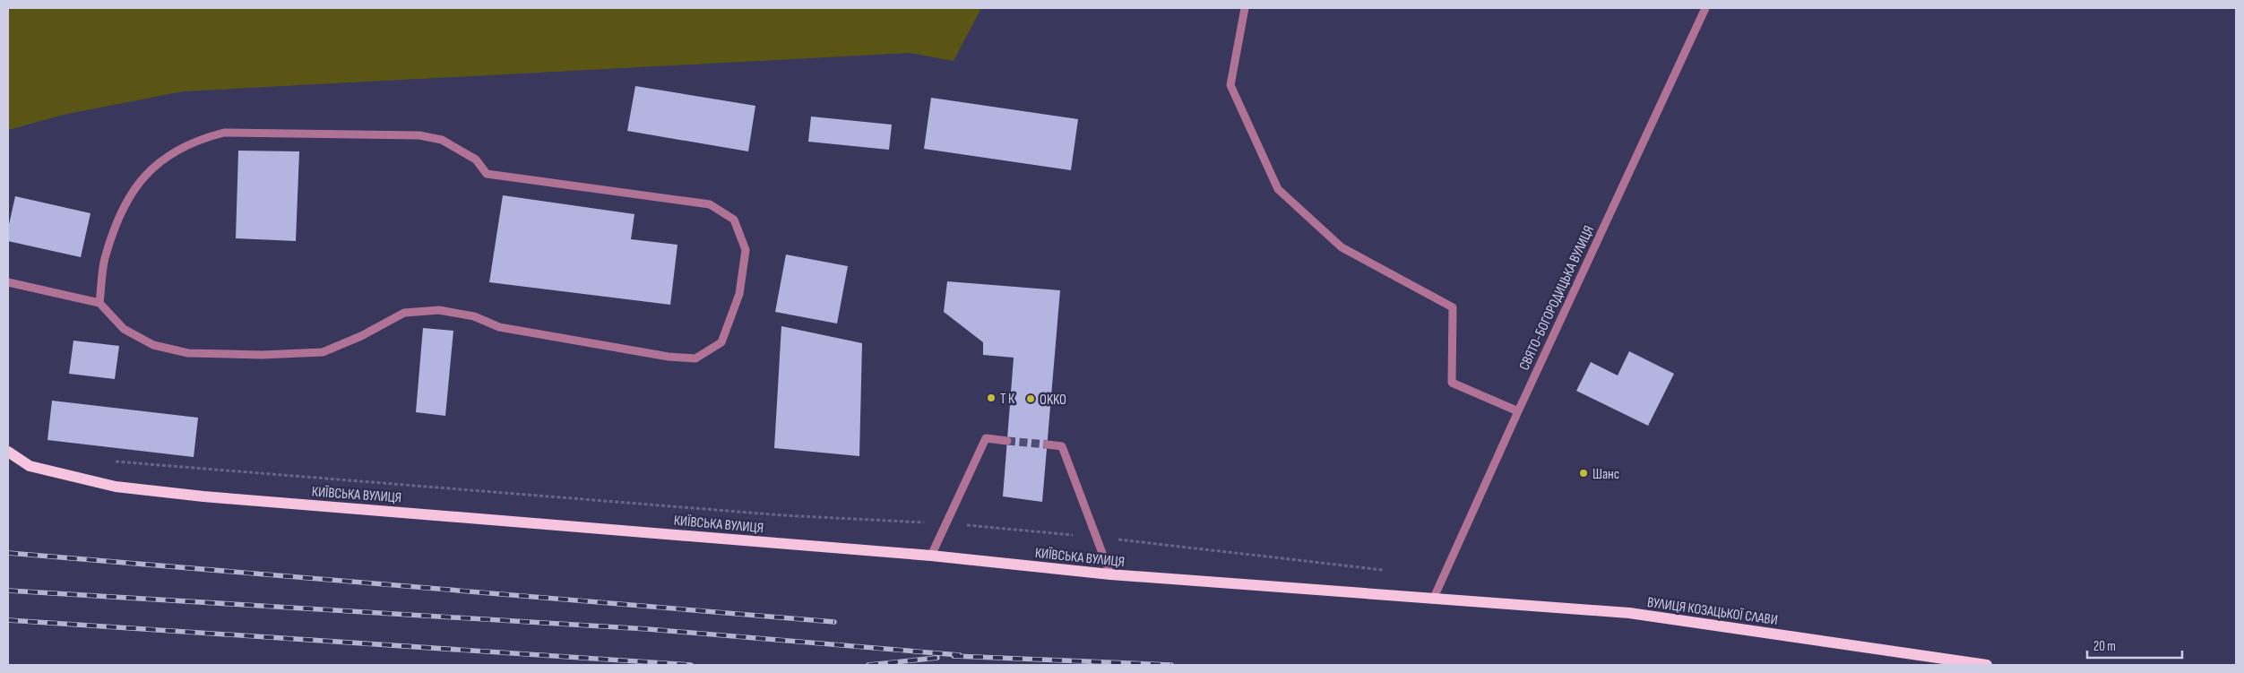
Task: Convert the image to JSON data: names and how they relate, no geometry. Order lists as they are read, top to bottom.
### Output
{
  "streets": {
    "main road": ["КИЇВСЬКА ВУЛИЦЯ", "ВУЛИЦЯ КОЗАЦЬКОЇ СЛАВИ"],
    "street": ["СВЯТО-БОГОРОДИЦЬКА ВУЛИЦЯ"]
  },
  "crossings": [
    ["СВЯТО-БОГОРОДИЦЬКА ВУЛИЦЯ", "КИЇВСЬКА ВУЛИЦЯ"],
    ["СВЯТО-БОГОРОДИЦЬКА ВУЛИЦЯ", "ВУЛИЦЯ КОЗАЦЬКОЇ СЛАВИ"],
    ["КИЇВСЬКА ВУЛИЦЯ", "ВУЛИЦЯ КОЗАЦЬКОЇ СЛАВИ"]
  ],
  "places": ["Т К", "OKKO", "Шанс"],
  "scale_bar": "20 m"
}
